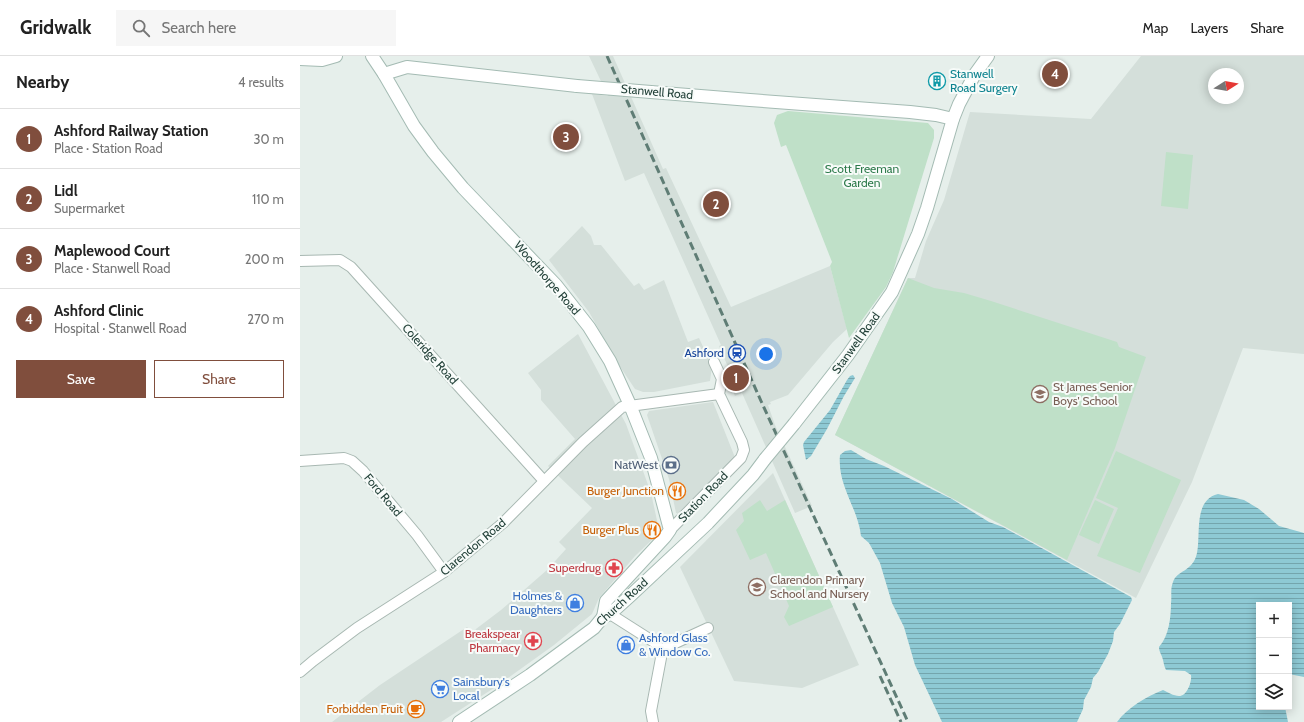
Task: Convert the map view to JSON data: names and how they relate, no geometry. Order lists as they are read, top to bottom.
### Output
{
  "streets": {
    "street": [
      "Stanwell Road",
      "Woodthorpe Road",
      "Coleridge Road",
      "Ford Road",
      "Station Road",
      "Clarendon Road",
      "Church Road"
    ]
  },
  "crossings": [
    ["Stanwell Road", "Woodthorpe Road"],
    ["Stanwell Road", "Church Road"],
    ["Woodthorpe Road", "Station Road"],
    ["Woodthorpe Road", "Clarendon Road"],
    ["Coleridge Road", "Clarendon Road"],
    ["Ford Road", "Clarendon Road"],
    ["Station Road", "Church Road"]
  ],
  "parks": ["Scott Freeman Garden"],
  "places": {
    "building": ["Stanwell Road Surgery"],
    "station": ["Ashford"],
    "school or university": ["St James Senior Boys' School", "Clarendon Primary School and Nursery"],
    "bank": ["NatWest"],
    "restaurant": ["Burger Junction", "Burger Plus"],
    "pharmacy": ["Superdrug", "Breakspear Pharmacy"],
    "shop": ["Holmes & Daughters", "Ashford Glass & Window Co."],
    "supermarket": ["Sainsbury's Local"],
    "cafe": ["Forbidden Fruit"]
  },
  "north": "right",
  "page": {
    "header": "Gridwalk",
    "search": "Search here",
    "nav": ["Map", "Layers", "Share"],
    "heading": ["Nearby", "4 results"],
    "pins": [
      "4",
      "3",
      "2",
      "1"
    ],
    "list": [
      {
        "mark": "1",
        "name": "Ashford Railway Station",
        "note": "Place · Station Road",
        "value": "30 m"
      },
      {
        "mark": "2",
        "name": "Lidl",
        "note": "Supermarket",
        "value": "110 m"
      },
      {
        "mark": "3",
        "name": "Maplewood Court",
        "note": "Place · Stanwell Road",
        "value": "200 m"
      },
      {
        "mark": "4",
        "name": "Ashford Clinic",
        "note": "Hospital · Stanwell Road",
        "value": "270 m"
      }
    ],
    "buttons": ["Save", "Share"],
    "map_buttons": ["+", "−"]
  }
}
